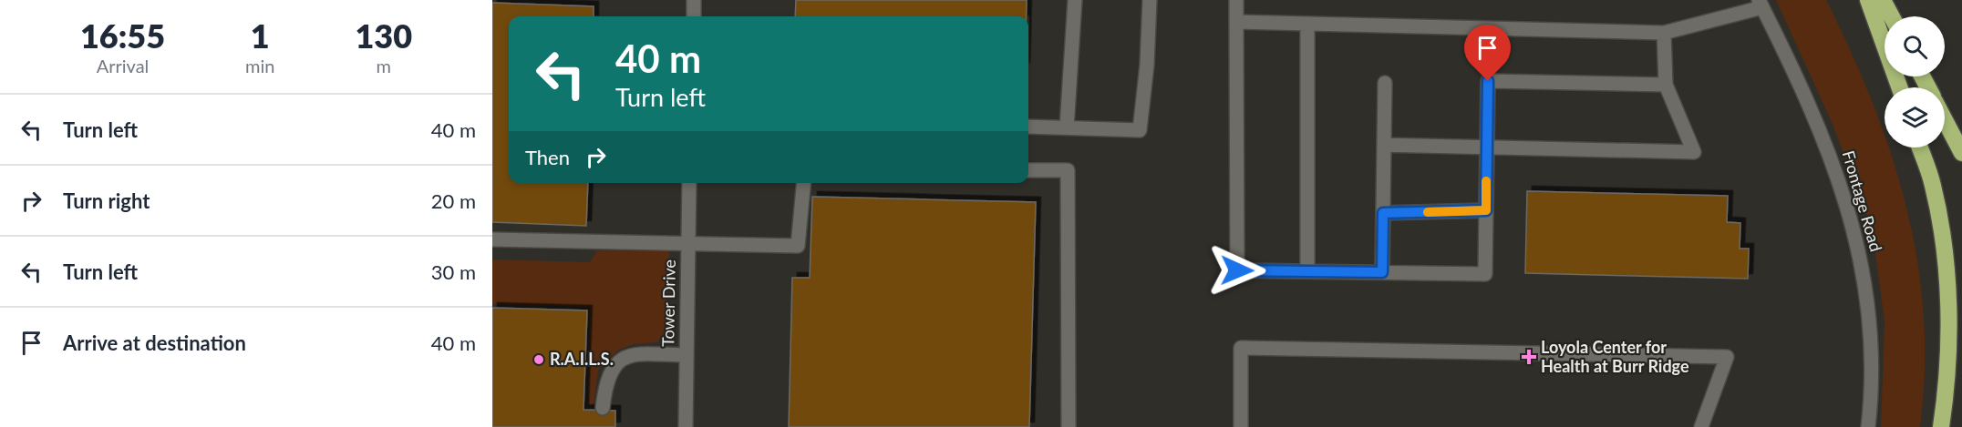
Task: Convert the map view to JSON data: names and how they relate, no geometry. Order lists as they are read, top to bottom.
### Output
{
  "streets": {
    "street": ["Frontage Road", "Tower Drive"]
  },
  "places": {
    "health": ["Loyola Center for Health at Burr Ridge"],
    "other": ["R.A.I.L.S."]
  },
  "page": {
    "eta": [
      "16:55",
      "Arrival",
      "1",
      "min",
      "130",
      "m"
    ],
    "turn": ["40 m", "Turn left"],
    "list": [
      {
        "name": "Turn left",
        "value": "40 m"
      },
      {
        "name": "Turn right",
        "value": "20 m"
      },
      {
        "name": "Turn left",
        "value": "30 m"
      },
      {
        "name": "Arrive at destination",
        "value": "40 m"
      }
    ],
    "then": "Then"
  }
}
